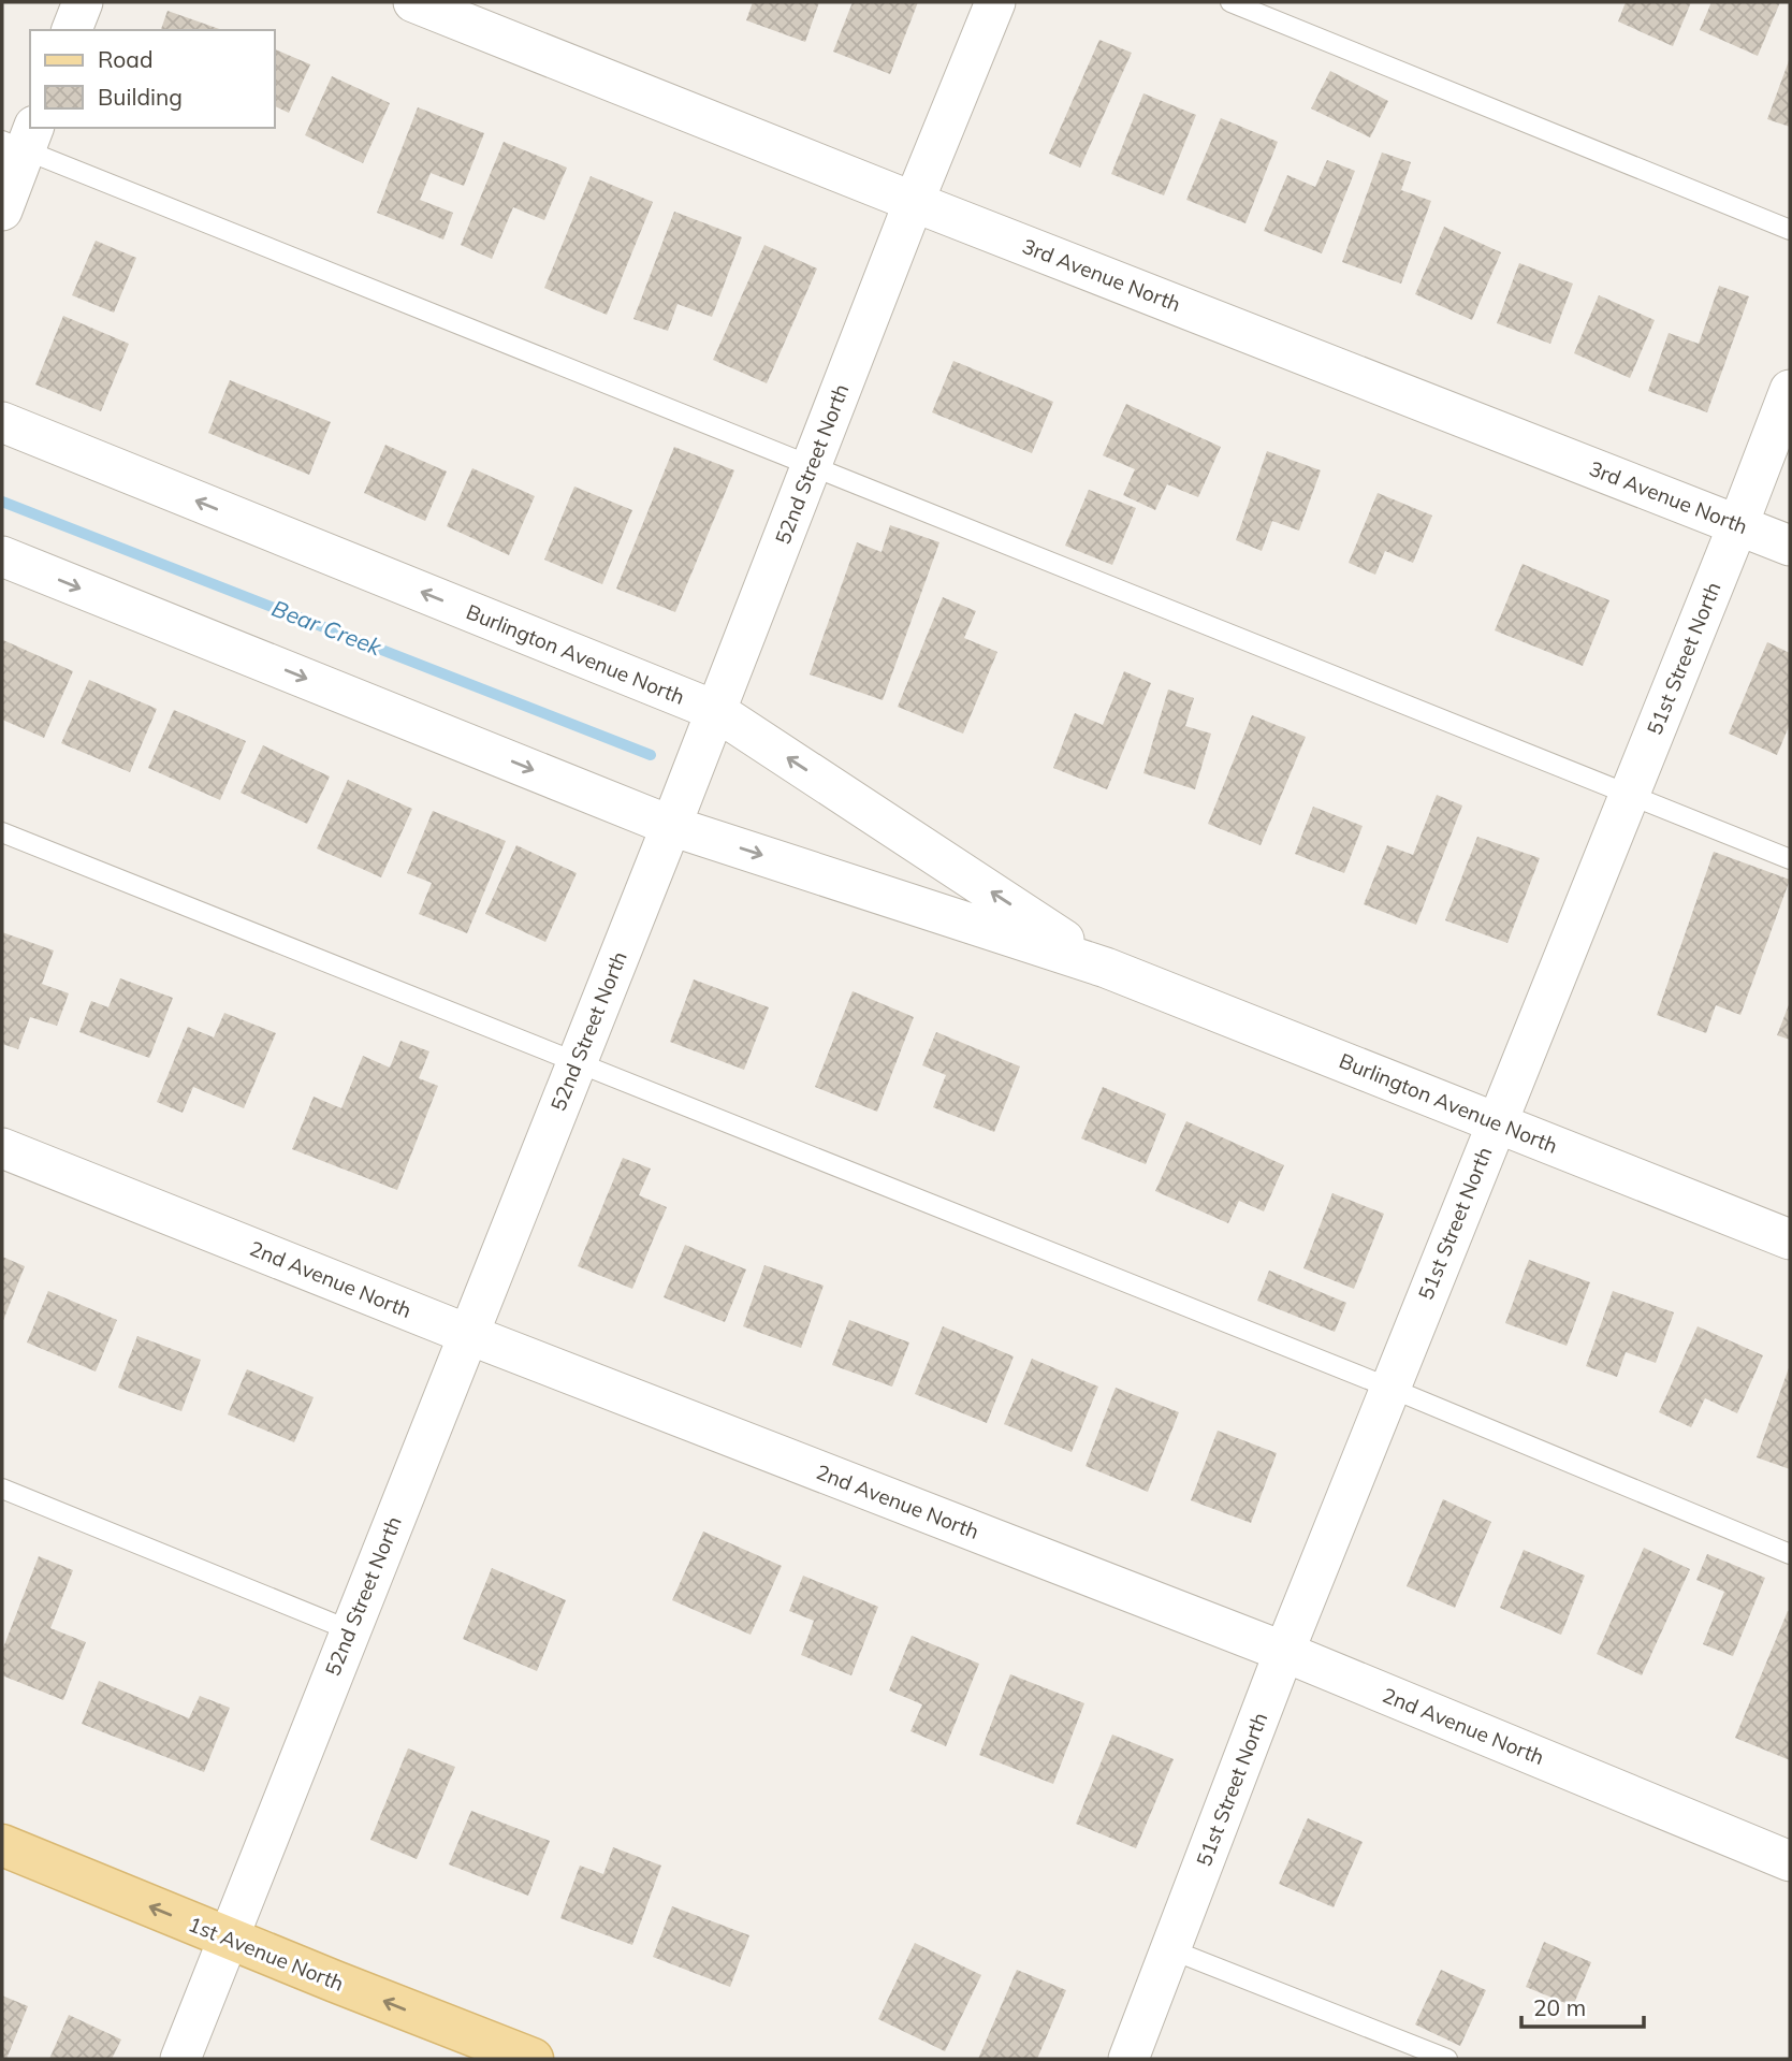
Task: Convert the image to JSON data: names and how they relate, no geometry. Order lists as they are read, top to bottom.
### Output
{
  "streets": {
    "main road": ["1st Avenue North"],
    "street": [
      "3rd Avenue North",
      "52nd Street North",
      "Burlington Avenue North",
      "51st Street North",
      "2nd Avenue North"
    ]
  },
  "crossings": [
    ["3rd Avenue North", "52nd Street North"],
    ["3rd Avenue North", "51st Street North"],
    ["52nd Street North", "Burlington Avenue North"],
    ["52nd Street North", "2nd Avenue North"],
    ["52nd Street North", "1st Avenue North"],
    ["Burlington Avenue North", "51st Street North"],
    ["51st Street North", "2nd Avenue North"]
  ],
  "one_way": ["1st Avenue North"],
  "water": ["Bear Creek"],
  "legend": ["Road", "Building"],
  "scale_bar": "20 m"
}
